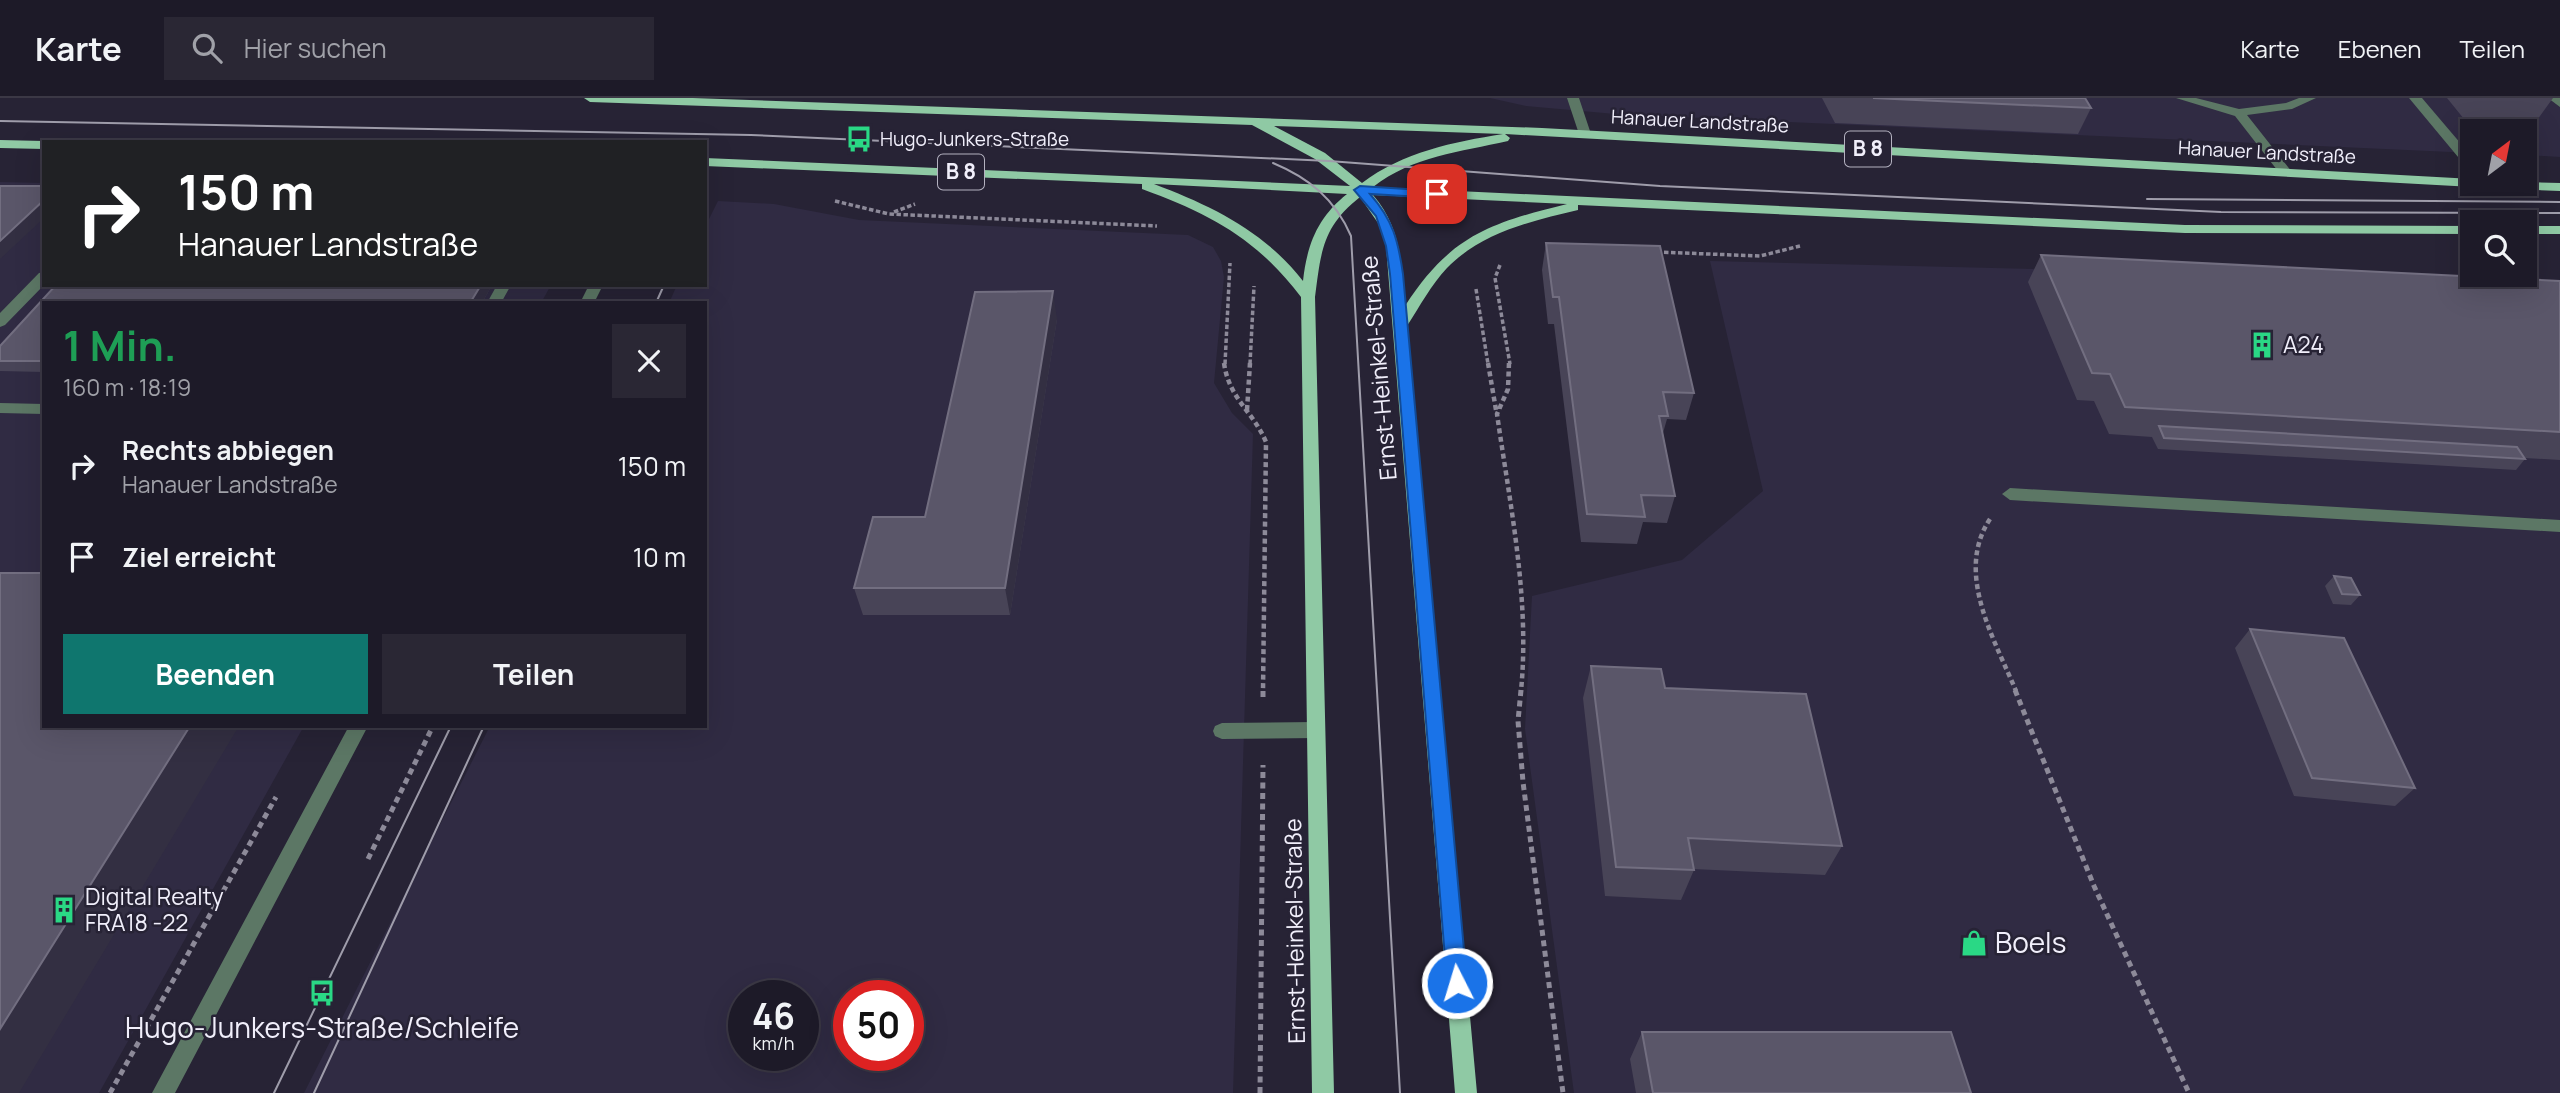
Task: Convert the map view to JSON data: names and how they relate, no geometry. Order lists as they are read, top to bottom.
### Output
{
  "streets": {
    "main road": ["Hanauer Landstraße", "B 8", "Ernst-Heinkel-Straße"]
  },
  "crossings": [
    ["B 8", "Ernst-Heinkel-Straße"]
  ],
  "places": {
    "bus stop": ["Hugo-Junkers-Straße", "Hugo-Junkers-Straße/Schleife"],
    "building": ["A24", "Digital Realty FRA18 -22"],
    "shop": ["Boels"]
  },
  "north": "top right",
  "page": {
    "header": "Karte",
    "search": "Hier suchen",
    "nav": ["Karte", "Ebenen", "Teilen"],
    "turn": ["150 m", "Hanauer Landstraße"],
    "heading": ["1 Min.", "160 m · 18:19"],
    "list": [
      {
        "name": "Rechts abbiegen",
        "note": "Hanauer Landstraße",
        "value": "150 m"
      },
      {
        "name": "Ziel erreicht",
        "value": "10 m"
      }
    ],
    "buttons": ["Beenden", "Teilen"],
    "speed": "46 km/h",
    "limit": "50"
  }
}
